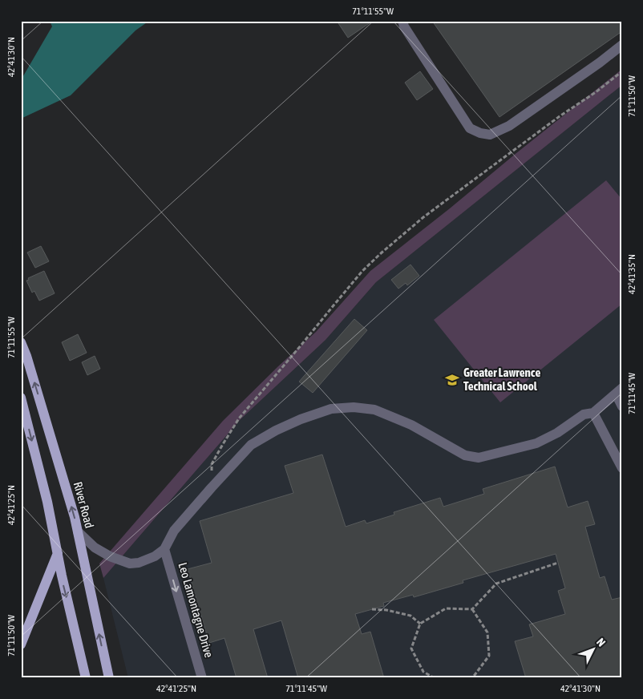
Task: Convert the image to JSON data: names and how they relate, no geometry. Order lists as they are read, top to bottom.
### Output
{
  "streets": {
    "main road": ["River Road"],
    "lane": ["Leo Lamontagne Drive"]
  },
  "one_way": ["Leo Lamontagne Drive"],
  "places": {
    "school or university": ["Greater Lawrence Technical School"]
  },
  "north": "top right",
  "coordinates": [
    "71°11'55\"W",
    "42°41'30\"N",
    "71°11'50\"W",
    "42°41'35\"N",
    "71°11'45\"W",
    "42°41'25\"N"
  ]
}
